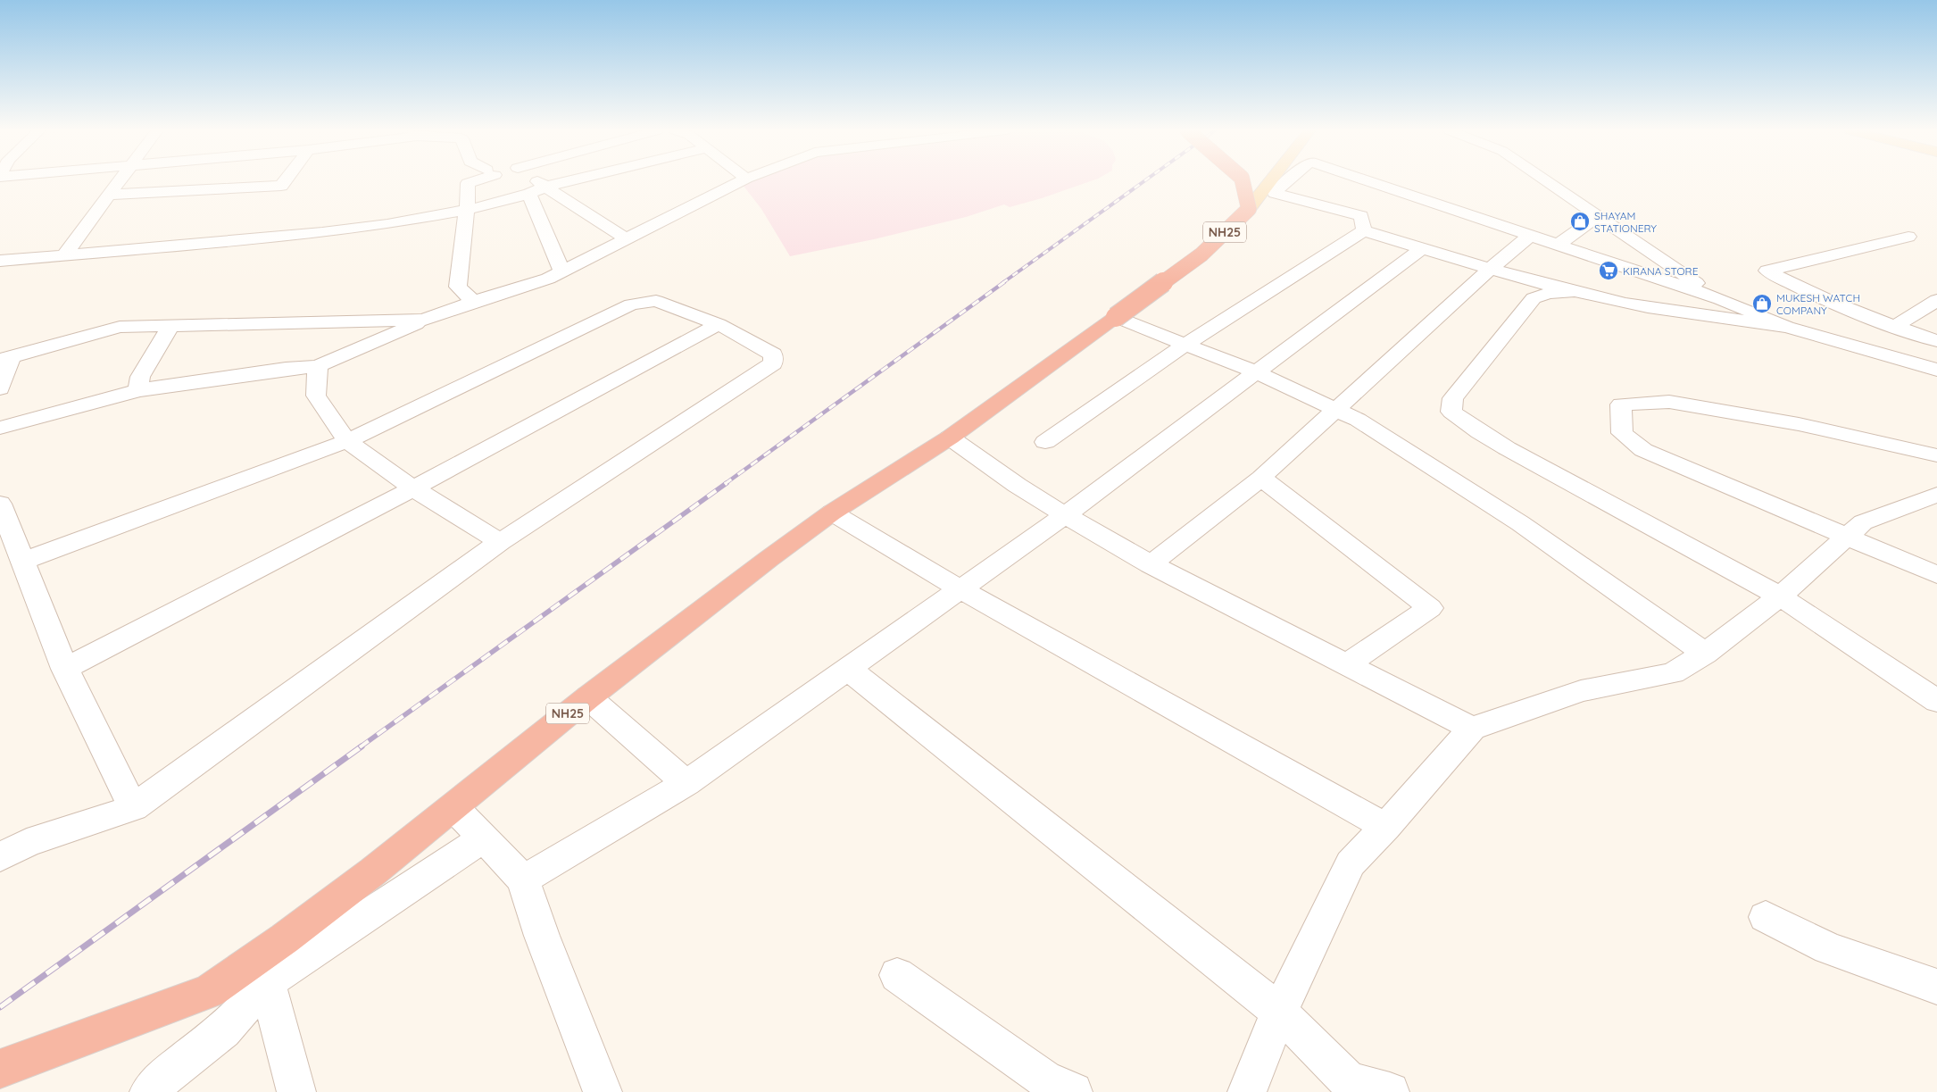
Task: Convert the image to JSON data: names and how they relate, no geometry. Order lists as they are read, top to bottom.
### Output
{
  "streets": {
    "highway": ["NH25"]
  },
  "places": {
    "shop": ["SHAYAM STATIONERY", "MUKESH WATCH COMPANY"],
    "supermarket": ["KIRANA STORE"]
  }
}
